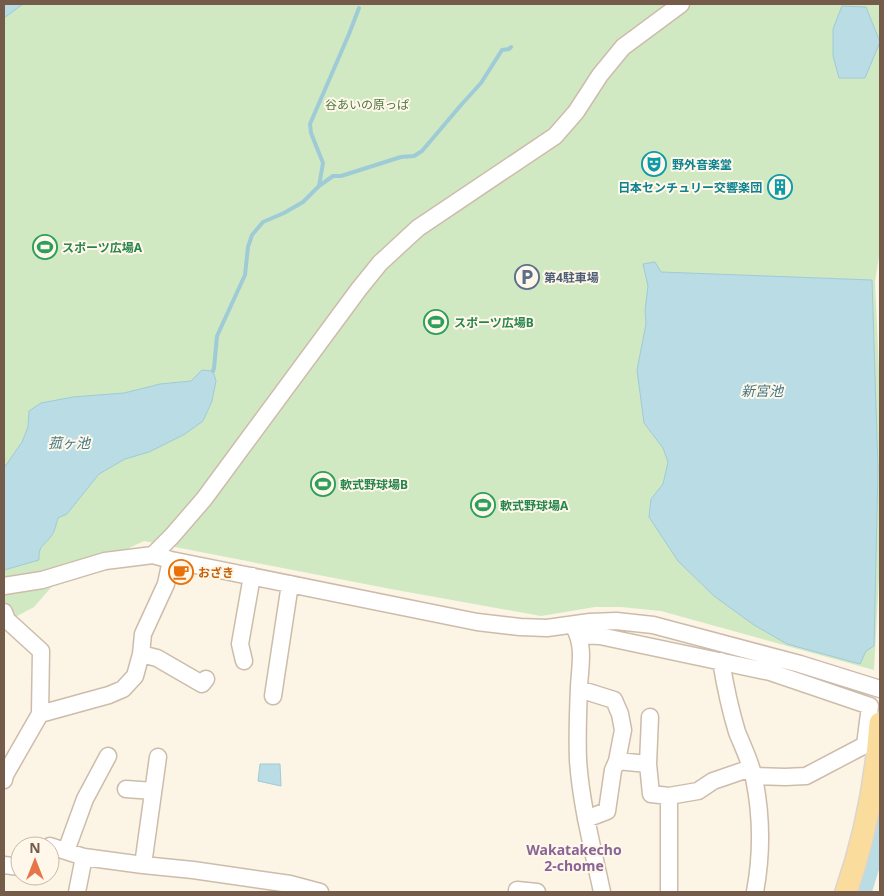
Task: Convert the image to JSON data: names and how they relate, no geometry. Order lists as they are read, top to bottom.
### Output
{
  "districts": ["Wakatakecho 2-chome"],
  "water": ["新宮池", "菰ヶ池"],
  "parks": ["谷あいの原っぱ"],
  "places": {
    "theatre": ["野外音楽堂"],
    "building": ["日本センチュリー交響楽団"],
    "sports": [
      "スポーツ広場A",
      "スポーツ広場B",
      "軟式野球場B",
      "軟式野球場A"
    ],
    "parking": ["第4駐車場"],
    "cafe": ["おざき"]
  },
  "north": "top"
}
